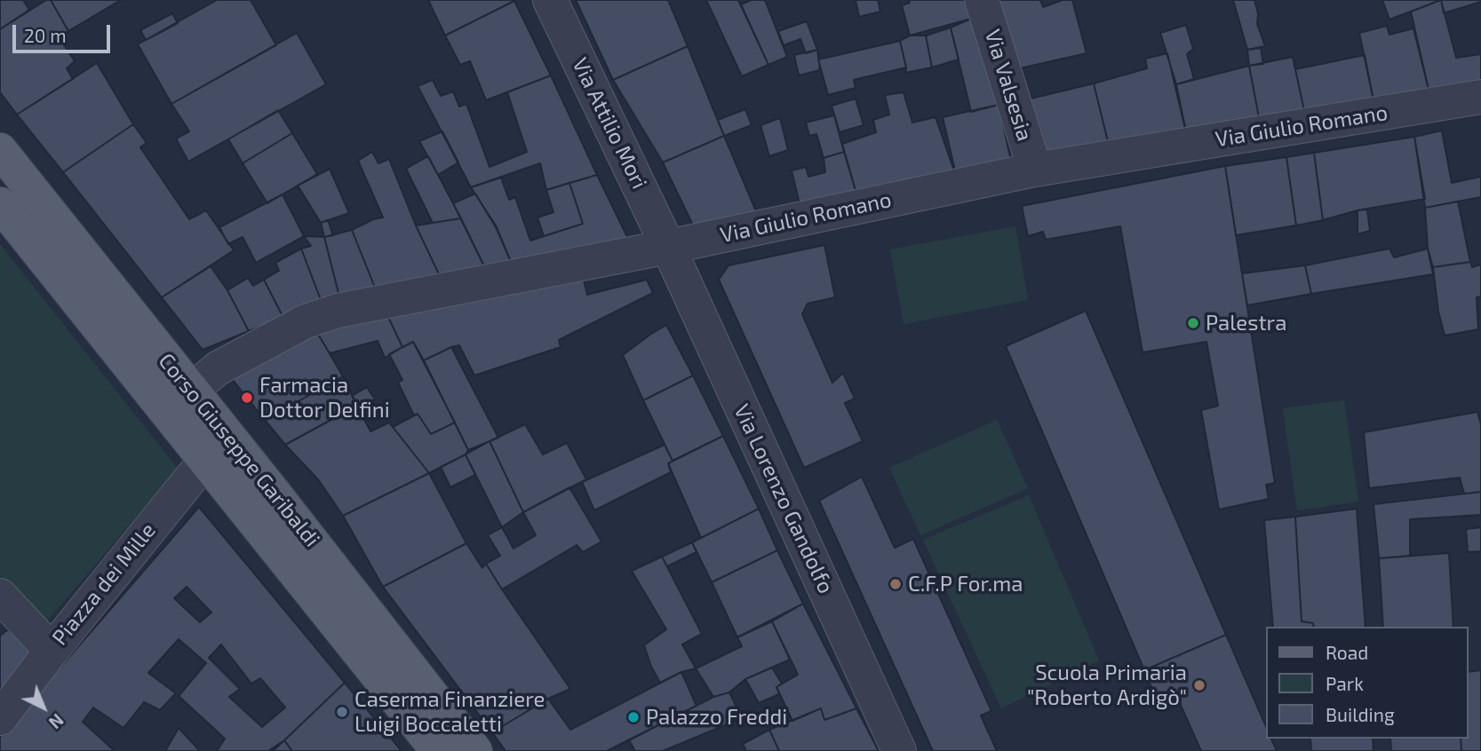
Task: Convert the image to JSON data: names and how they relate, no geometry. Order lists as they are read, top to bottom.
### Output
{
  "streets": {
    "main road": ["Corso Giuseppe Garibaldi"],
    "street": [
      "Via Valsesia",
      "Via Attilio Mori",
      "Via Giulio Romano",
      "Via Lorenzo Gandolfo",
      "Piazza dei Mille"
    ]
  },
  "crossings": [
    ["Via Valsesia", "Via Giulio Romano"],
    ["Via Attilio Mori", "Via Giulio Romano"],
    ["Via Attilio Mori", "Via Lorenzo Gandolfo"],
    ["Via Giulio Romano", "Corso Giuseppe Garibaldi"],
    ["Via Giulio Romano", "Via Lorenzo Gandolfo"],
    ["Corso Giuseppe Garibaldi", "Piazza dei Mille"]
  ],
  "places": [
    "Palestra",
    "Farmacia Dottor Delfini",
    "C.F.P For.ma",
    "Scuola Primaria \"Roberto Ardigò\"",
    "Caserma Finanziere Luigi Boccaletti",
    "Palazzo Freddi"
  ],
  "legend": ["Road", "Park", "Building"],
  "scale_bar": "20 m",
  "north": "bottom right"
}
